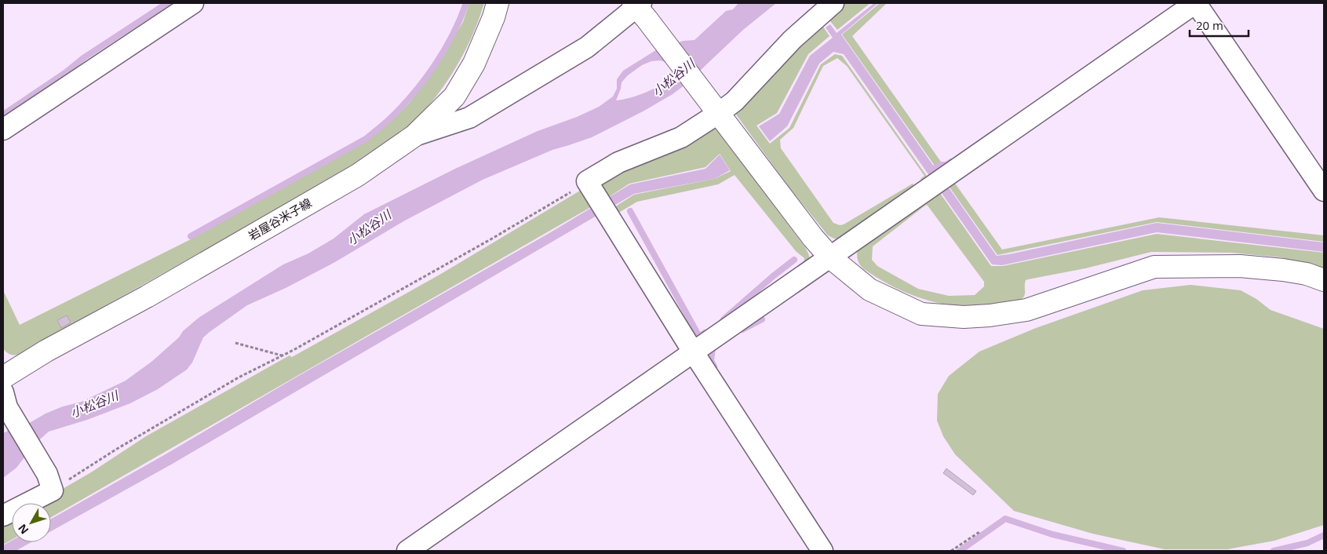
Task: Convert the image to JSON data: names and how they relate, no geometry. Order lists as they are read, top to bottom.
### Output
{
  "streets": {
    "street": ["岩屋谷米子線"]
  },
  "water": ["小松谷川"],
  "scale_bar": "20 m",
  "north": "bottom left"
}
